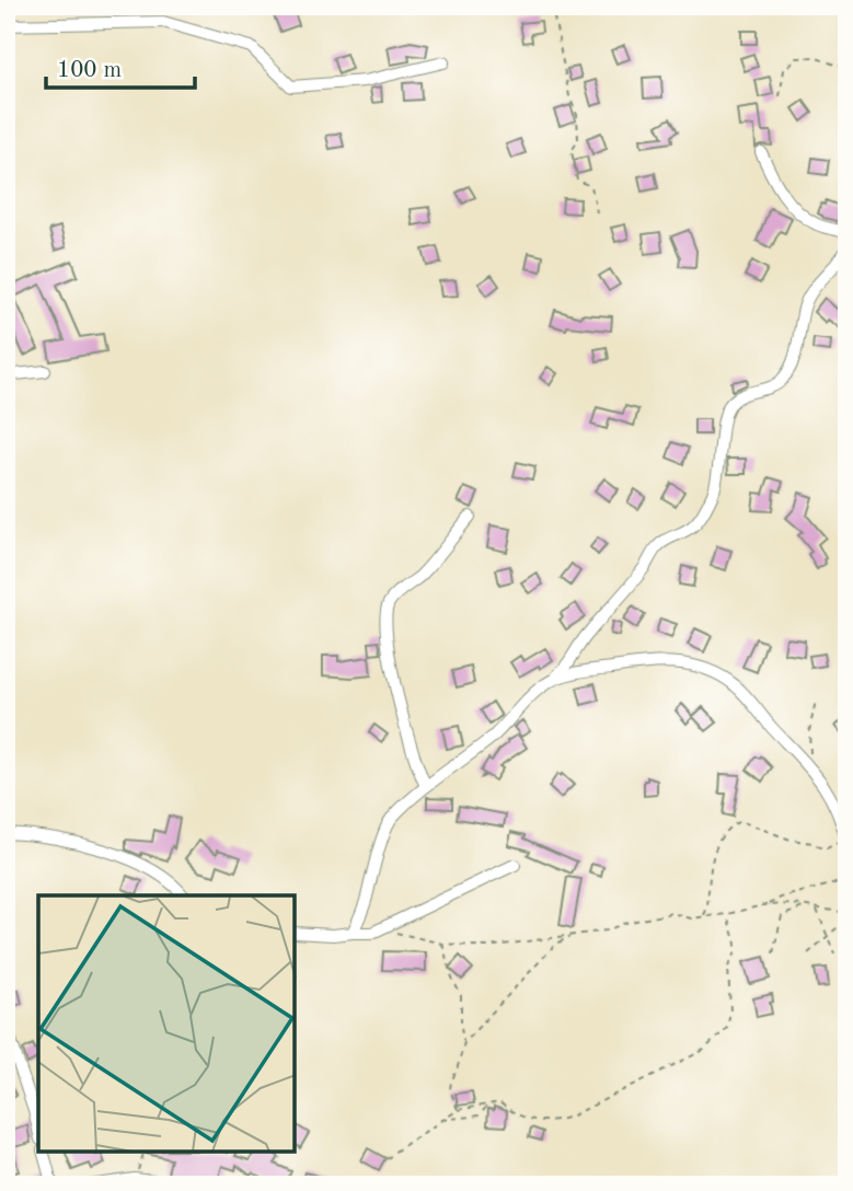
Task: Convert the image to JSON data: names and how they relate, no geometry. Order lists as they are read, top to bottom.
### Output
{
  "scale_bar": "100 m"
}
